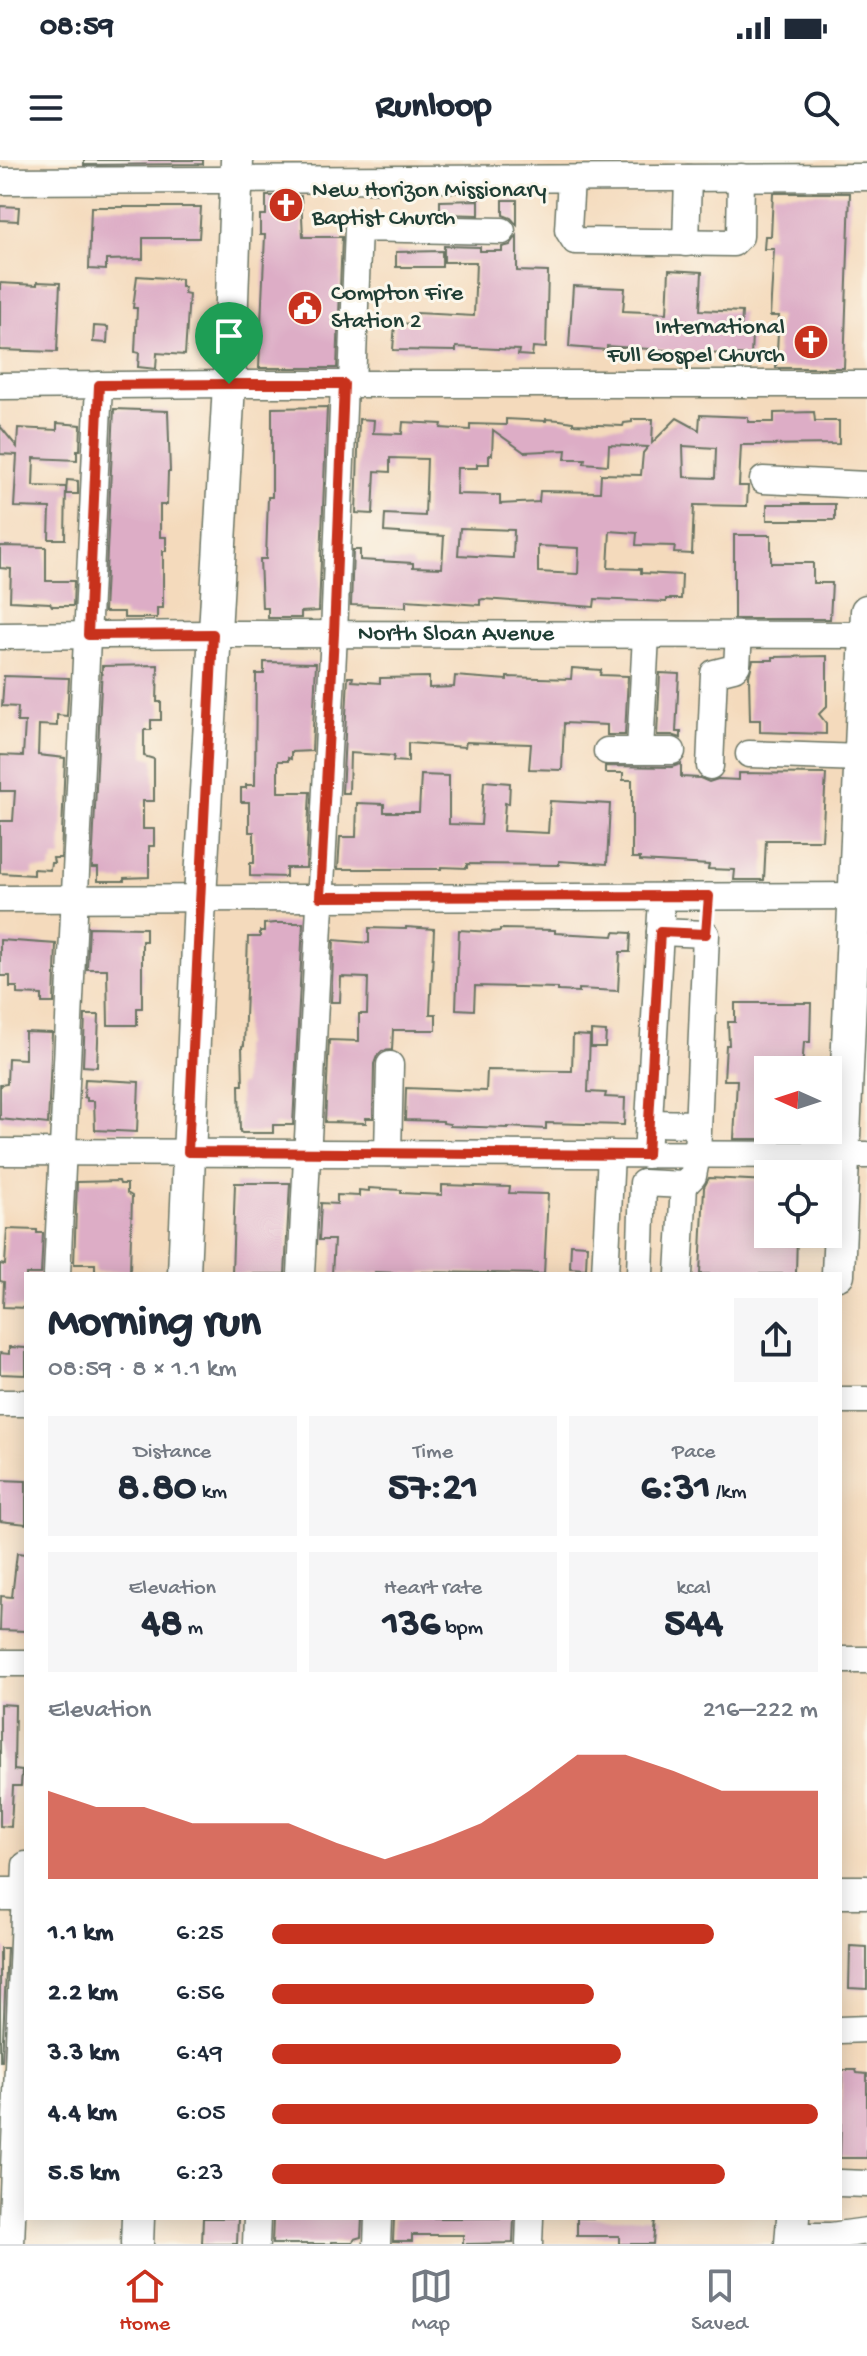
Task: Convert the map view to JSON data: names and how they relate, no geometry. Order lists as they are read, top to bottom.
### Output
{
  "streets": {
    "street": ["North Sloan Avenue"]
  },
  "places": {
    "church": ["New Horizon Missionary Baptist Church", "International Full Gospel Church"],
    "public building": ["Compton Fire Station 2"]
  },
  "north": "left",
  "page": {
    "status": "08:59",
    "header": "Runloop",
    "heading": ["Morning run", "08:59 · 8 × 1.1 km"],
    "stats": [
      ["Distance", "8.80 km"],
      ["Time", "57:21"],
      ["Pace", "6:31 /km"],
      ["Elevation", "48 m"],
      ["Heart rate", "136 bpm"],
      ["kcal", "544"]
    ],
    "chart": ["Elevation", "216–222 m"],
    "list": [
      {
        "name": "1.1 km",
        "note": "6:25"
      },
      {
        "name": "2.2 km",
        "note": "6:56"
      },
      {
        "name": "3.3 km",
        "note": "6:49"
      },
      {
        "name": "4.4 km",
        "note": "6:05"
      },
      {
        "name": "5.5 km",
        "note": "6:23"
      }
    ],
    "tabs": ["Home", "Map", "Saved"]
  }
}
